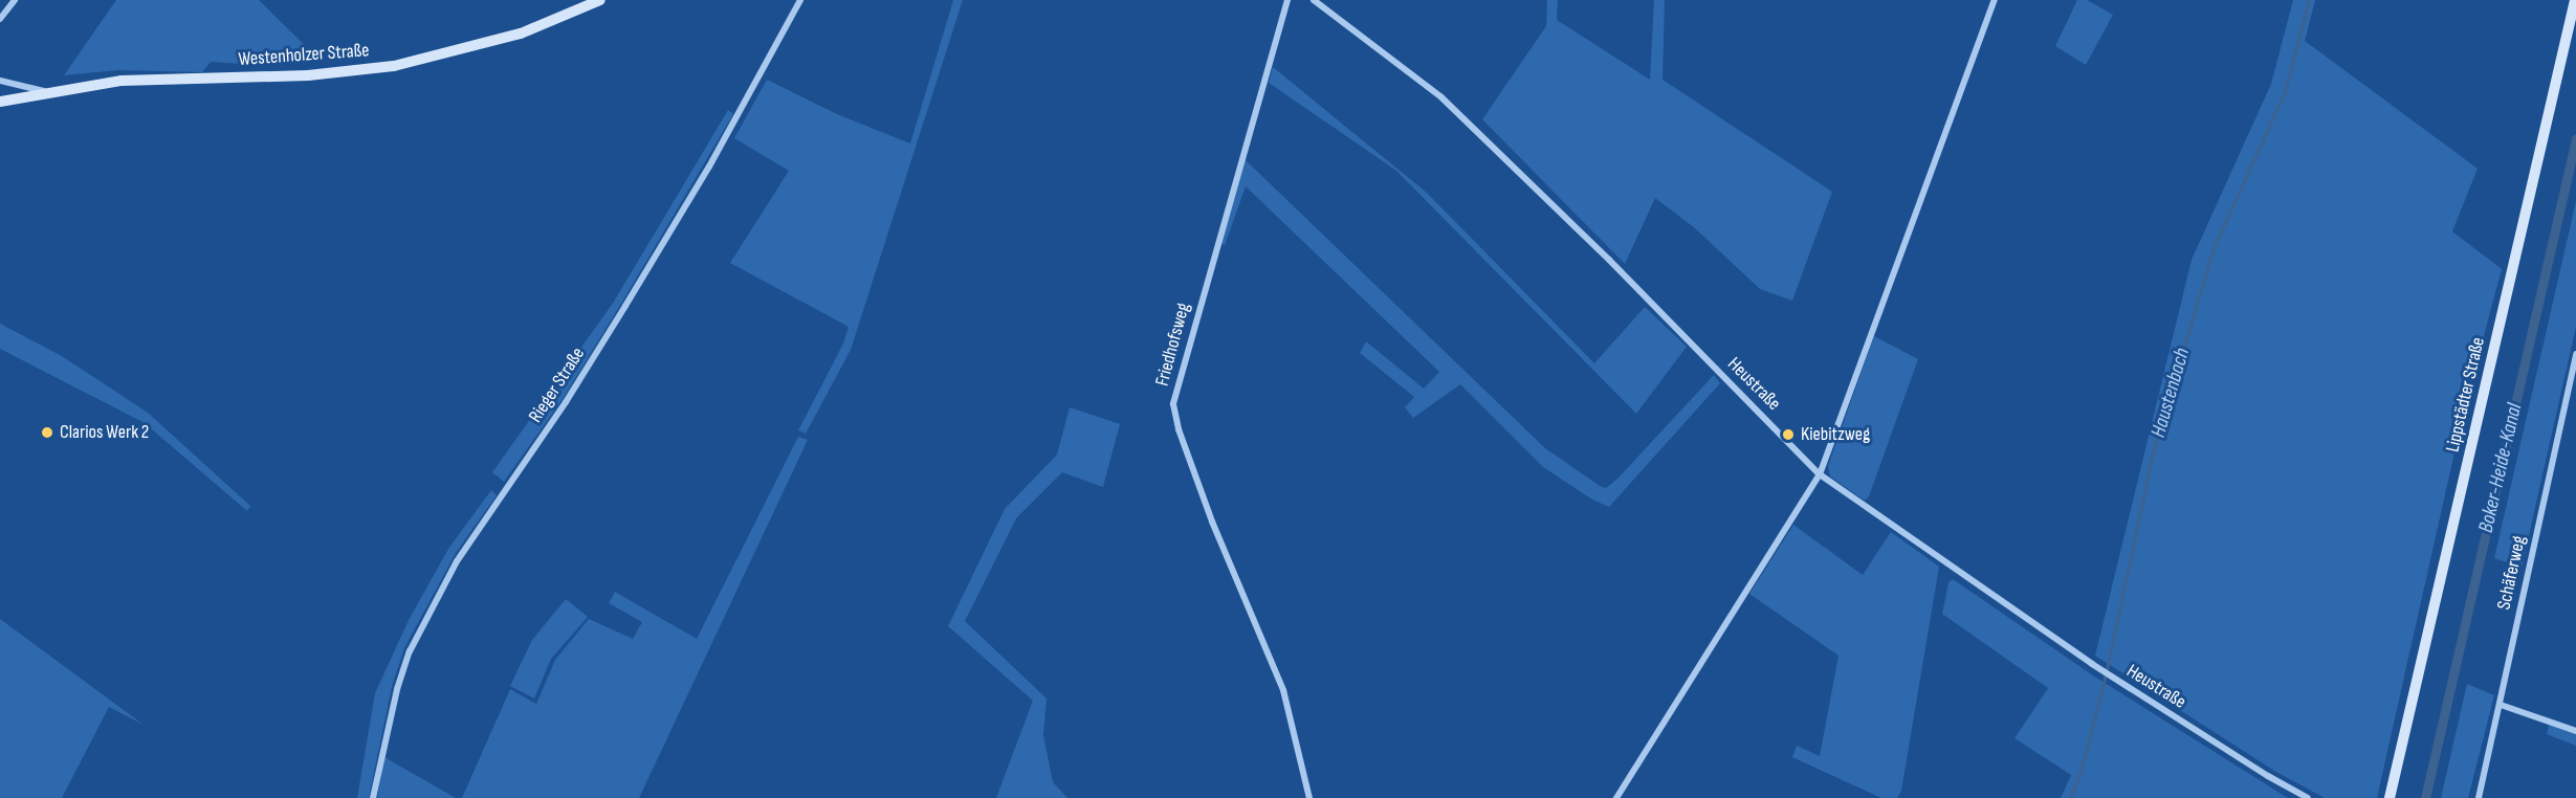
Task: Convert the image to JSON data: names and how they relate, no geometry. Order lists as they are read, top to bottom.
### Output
{
  "streets": {
    "main road": ["Westenholzer Straße", "Lippstädter Straße"],
    "street": [
      "Friedhofsweg",
      "Heustraße",
      "Rieger Straße",
      "Schäferweg"
    ]
  },
  "water": ["Haustenbach", "Boker-Heide-Kanal"],
  "places": ["Clarios Werk 2", "Kiebitzweg"]
}
